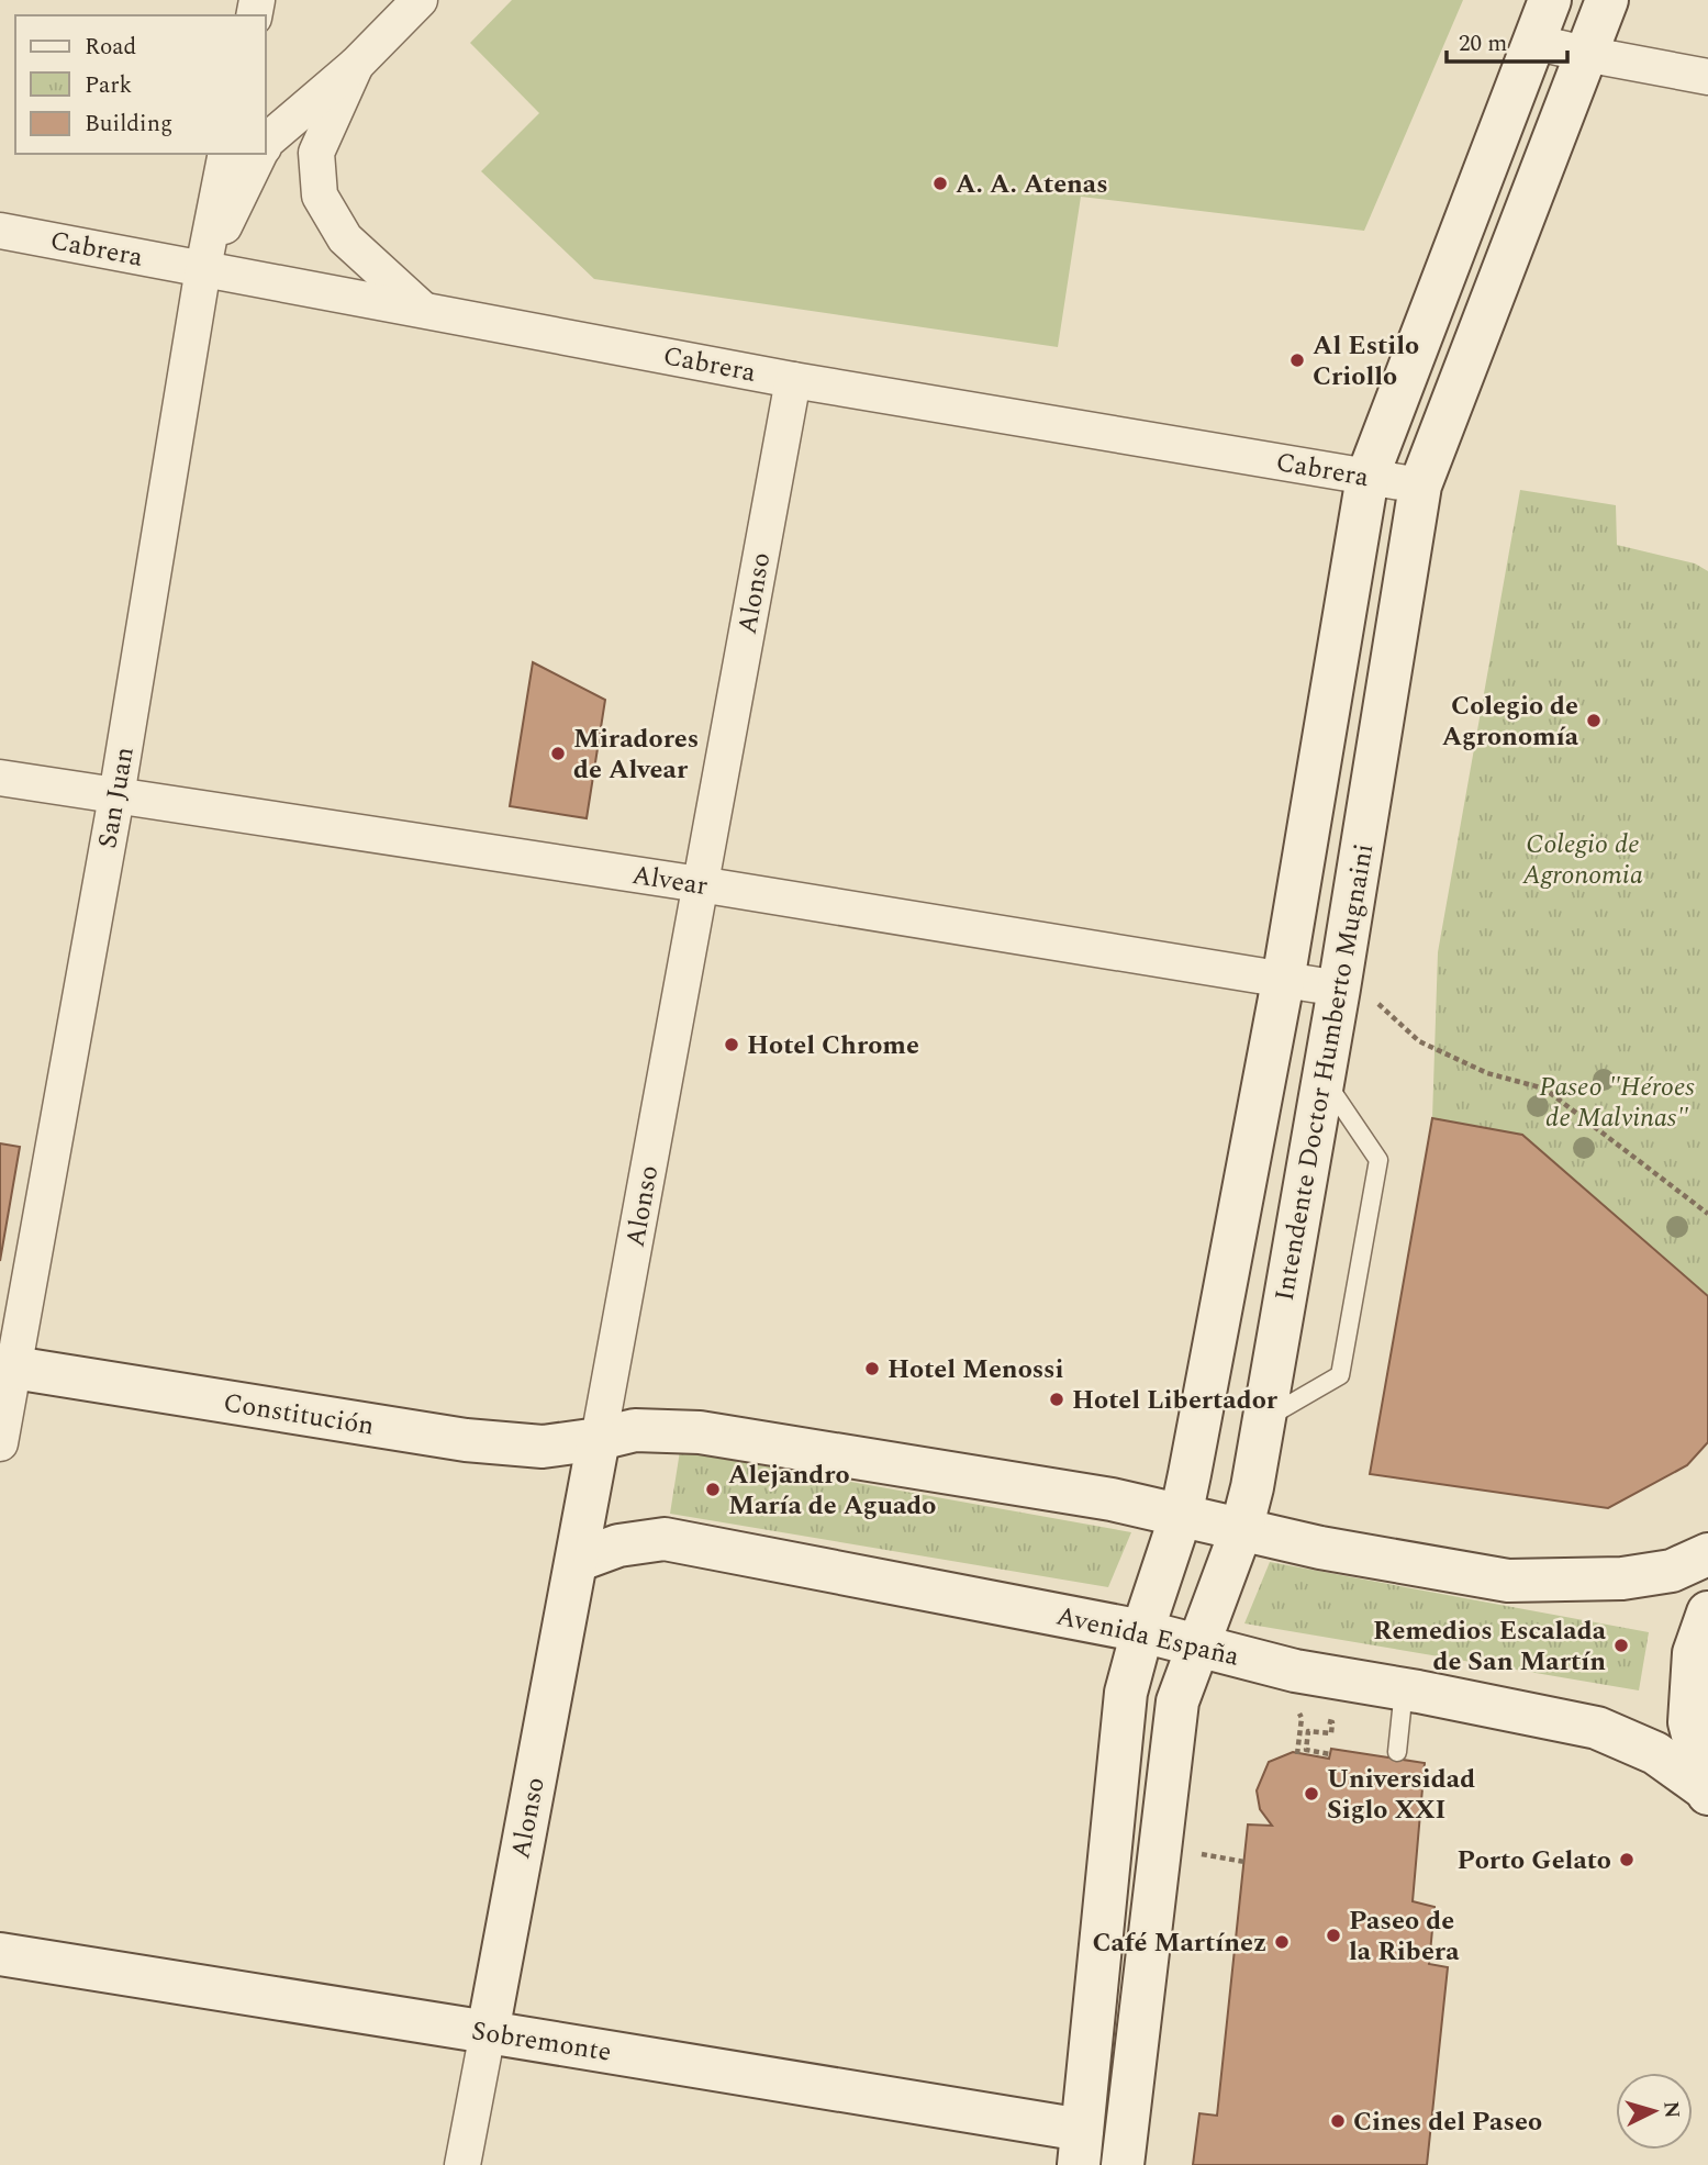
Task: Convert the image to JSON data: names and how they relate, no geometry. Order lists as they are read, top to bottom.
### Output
{
  "streets": {
    "main road": [
      "Alonso",
      "Intendente Doctor Humberto Mugnaini",
      "Constitución",
      "Avenida España",
      "Sobremonte"
    ],
    "street": ["Cabrera", "San Juan", "Alvear"]
  },
  "crossings": [
    ["Cabrera", "Alonso"],
    ["Cabrera", "San Juan"],
    ["Cabrera", "Intendente Doctor Humberto Mugnaini"],
    ["Alonso", "Alvear"],
    ["Alonso", "Constitución"],
    ["Alonso", "Avenida España"],
    ["Alonso", "Sobremonte"],
    ["San Juan", "Alvear"],
    ["San Juan", "Constitución"],
    ["Alvear", "Intendente Doctor Humberto Mugnaini"],
    ["Intendente Doctor Humberto Mugnaini", "Avenida España"],
    ["Intendente Doctor Humberto Mugnaini", "Sobremonte"]
  ],
  "parks": ["Colegio de Agronomia", "Paseo \"Héroes de Malvinas\""],
  "places": [
    "A. A. Atenas",
    "Al Estilo Criollo",
    "Colegio de Agronomía",
    "Miradores de Alvear",
    "Hotel Chrome",
    "Hotel Menossi",
    "Hotel Libertador",
    "Alejandro María de Aguado",
    "Remedios Escalada de San Martín",
    "Universidad Siglo XXI",
    "Porto Gelato",
    "Paseo de la Ribera",
    "Café Martínez",
    "Cines del Paseo"
  ],
  "legend": ["Road", "Park", "Building"],
  "scale_bar": "20 m",
  "north": "right"
}
